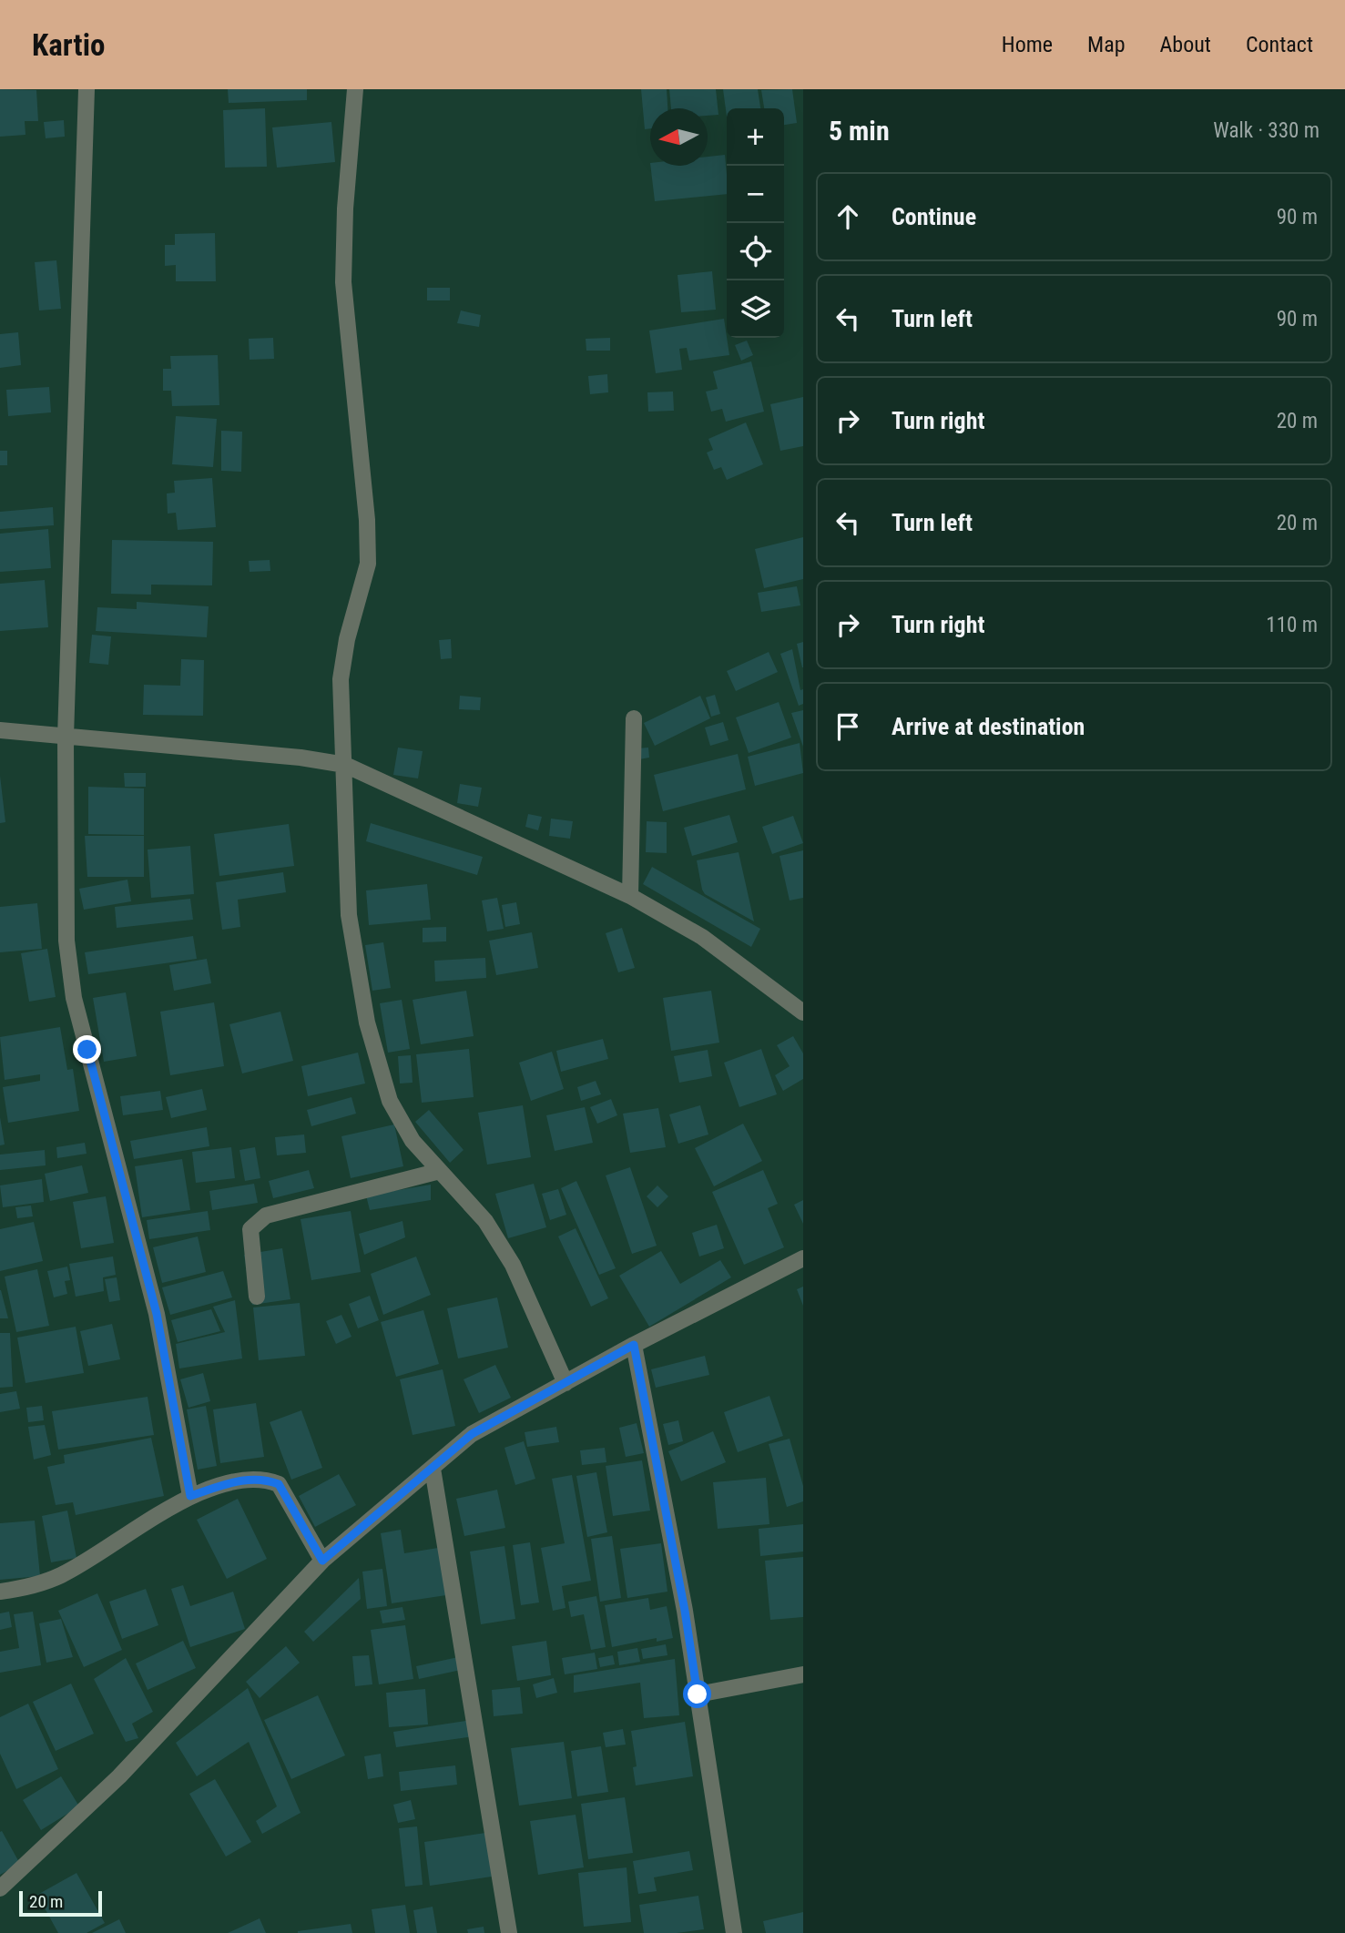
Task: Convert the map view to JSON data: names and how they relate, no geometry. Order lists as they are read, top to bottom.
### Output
{
  "scale_bar": "20 m",
  "north": "left",
  "page": {
    "header": "Kartio",
    "nav": [
      "Home",
      "Map",
      "About",
      "Contact"
    ],
    "heading": ["5 min", "Walk · 330 m"],
    "map_buttons": ["+", "−"],
    "list": [
      ["Continue", "90 m"],
      ["Turn left", "90 m"],
      ["Turn right", "20 m"],
      ["Turn left", "20 m"],
      ["Turn right", "110 m"],
      "Arrive at destination"
    ],
    "scale": "20 m"
  }
}
